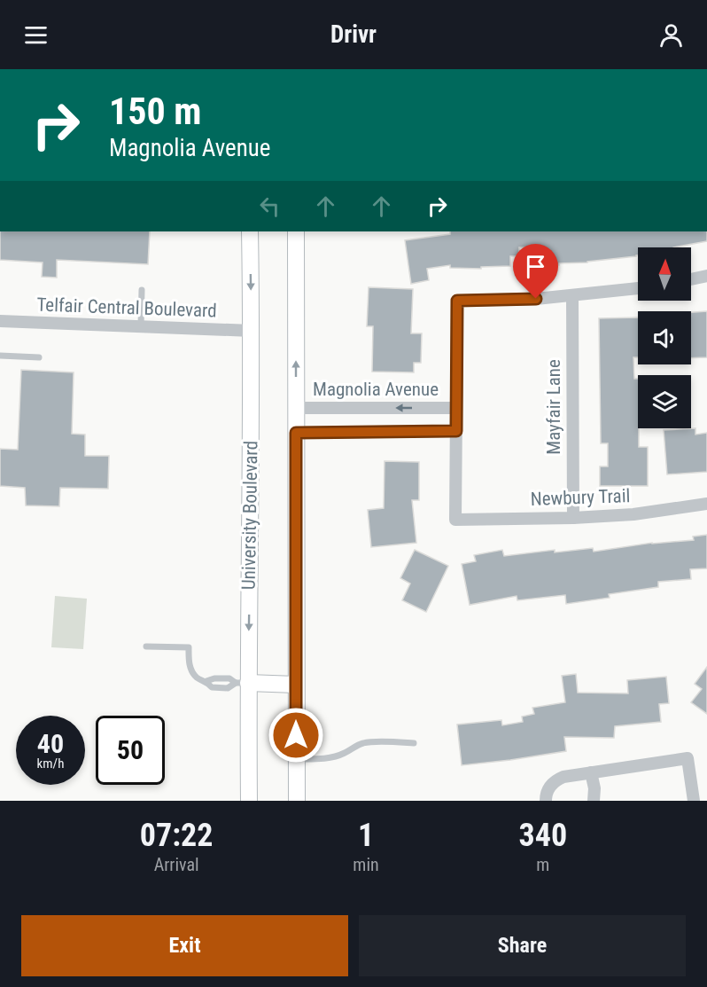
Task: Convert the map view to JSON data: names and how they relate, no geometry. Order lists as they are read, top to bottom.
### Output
{
  "streets": {
    "main road": ["University Boulevard"],
    "street": [
      "Telfair Central Boulevard",
      "Magnolia Avenue",
      "Mayfair Lane",
      "Newbury Trail"
    ]
  },
  "crossings": [
    ["Telfair Central Boulevard", "University Boulevard"],
    ["Mayfair Lane", "Newbury Trail"]
  ],
  "north": "top",
  "page": {
    "header": "Drivr",
    "turn": ["150 m", "Magnolia Avenue"],
    "speed": "40 km/h",
    "limit": "50",
    "eta": [
      "07:22",
      "Arrival",
      "1",
      "min",
      "340",
      "m"
    ],
    "buttons": ["Exit", "Share"]
  }
}
